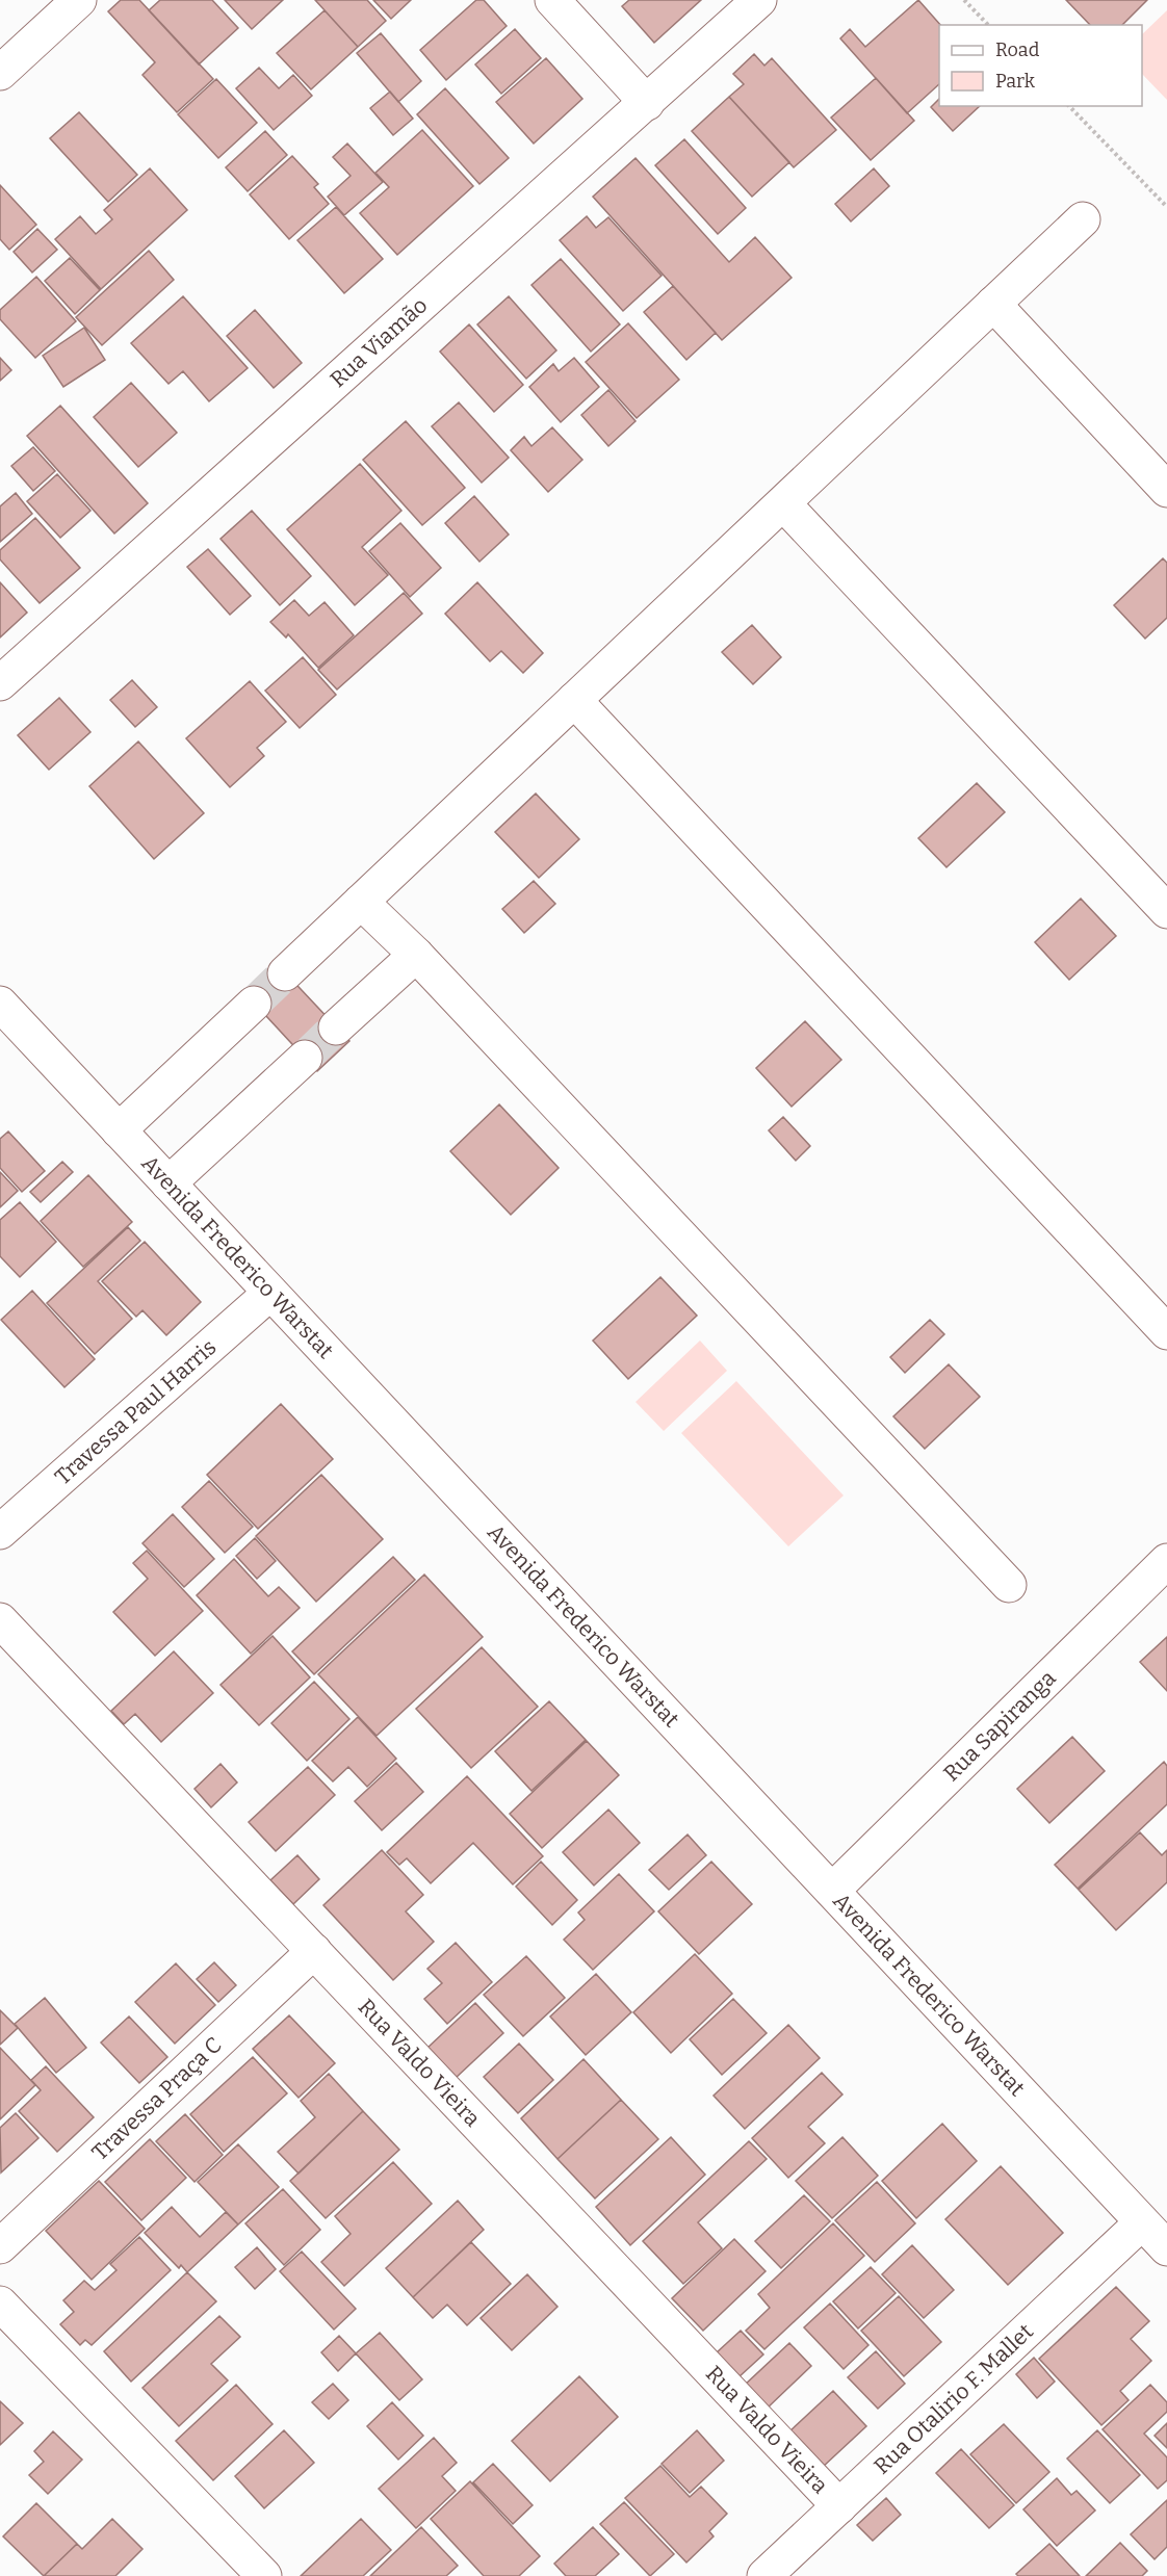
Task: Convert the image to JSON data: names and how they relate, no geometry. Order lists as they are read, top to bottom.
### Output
{
  "streets": {
    "street": [
      "Rua Viamão",
      "Avenida Frederico Warstat",
      "Travessa Paul Harris",
      "Rua Sapiranga",
      "Rua Valdo Vieira",
      "Travessa Praça C",
      "Rua Otalirio F. Mallet"
    ]
  },
  "crossings": [
    ["Avenida Frederico Warstat", "Travessa Paul Harris"],
    ["Avenida Frederico Warstat", "Rua Sapiranga"],
    ["Avenida Frederico Warstat", "Rua Otalirio F. Mallet"],
    ["Rua Valdo Vieira", "Travessa Praça C"],
    ["Rua Valdo Vieira", "Rua Otalirio F. Mallet"]
  ],
  "legend": ["Road", "Park"]
}
